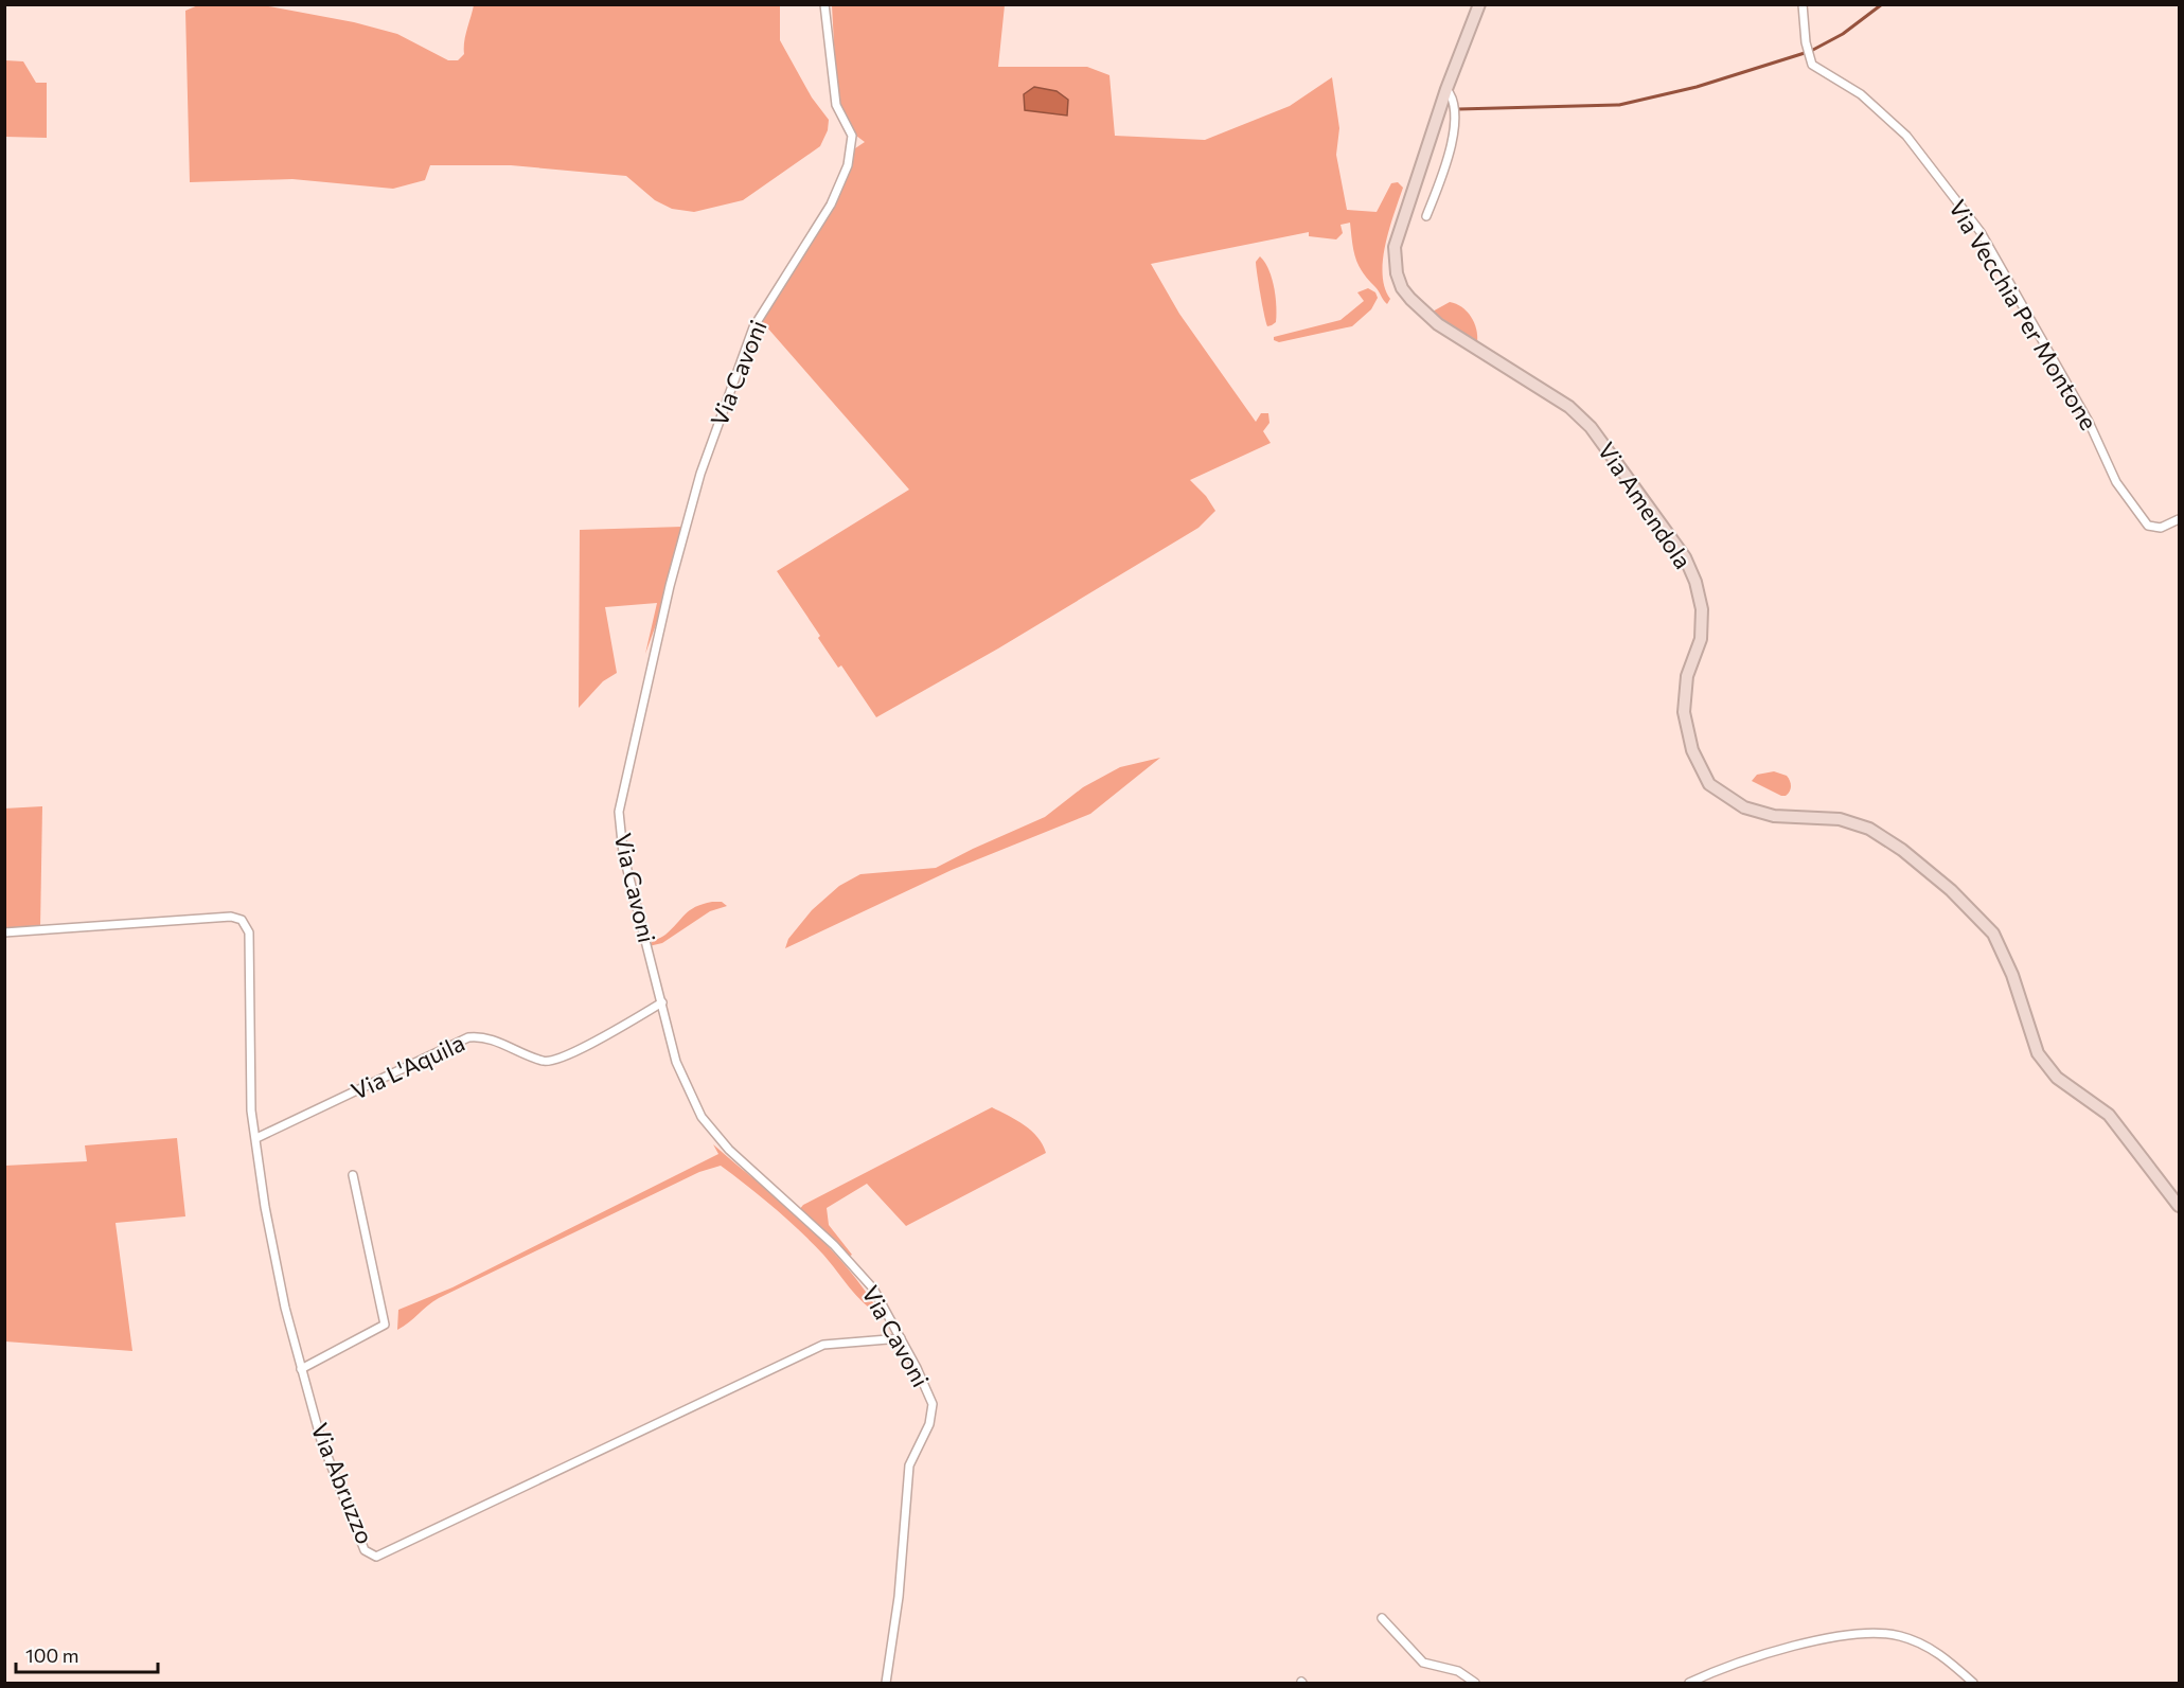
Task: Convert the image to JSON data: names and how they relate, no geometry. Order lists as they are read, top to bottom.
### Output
{
  "streets": {
    "main road": ["Via Amendola"],
    "street": [
      "Via Vecchia Per Montone",
      "Via Cavoni",
      "Via L'Aquila",
      "Via Abruzzo"
    ]
  },
  "crossings": [
    ["Via Cavoni", "Via L'Aquila"],
    ["Via Cavoni", "Via Abruzzo"],
    ["Via L'Aquila", "Via Abruzzo"]
  ],
  "scale_bar": "100 m"
}
